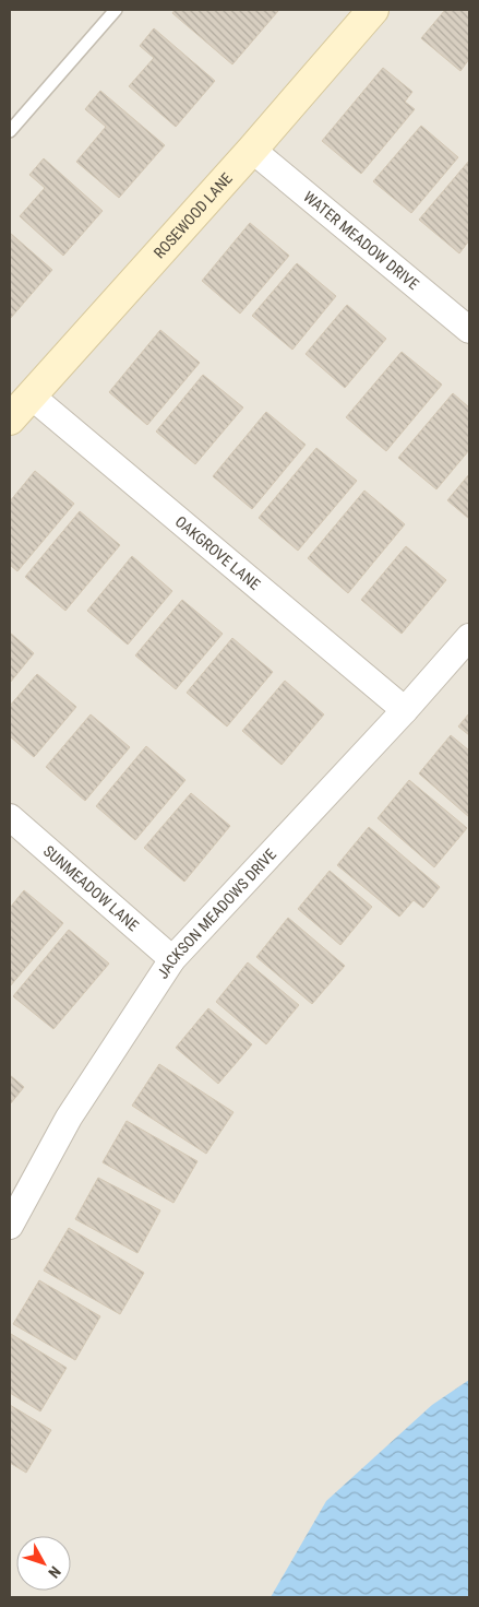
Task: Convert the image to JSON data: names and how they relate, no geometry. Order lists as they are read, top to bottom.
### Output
{
  "streets": {
    "street": [
      "ROSEWOOD LANE",
      "WATER MEADOW DRIVE",
      "OAKGROVE LANE",
      "SUNMEADOW LANE",
      "JACKSON MEADOWS DRIVE"
    ]
  },
  "crossings": [
    ["ROSEWOOD LANE", "WATER MEADOW DRIVE"],
    ["ROSEWOOD LANE", "OAKGROVE LANE"],
    ["OAKGROVE LANE", "JACKSON MEADOWS DRIVE"],
    ["SUNMEADOW LANE", "JACKSON MEADOWS DRIVE"]
  ],
  "north": "bottom right"
}
